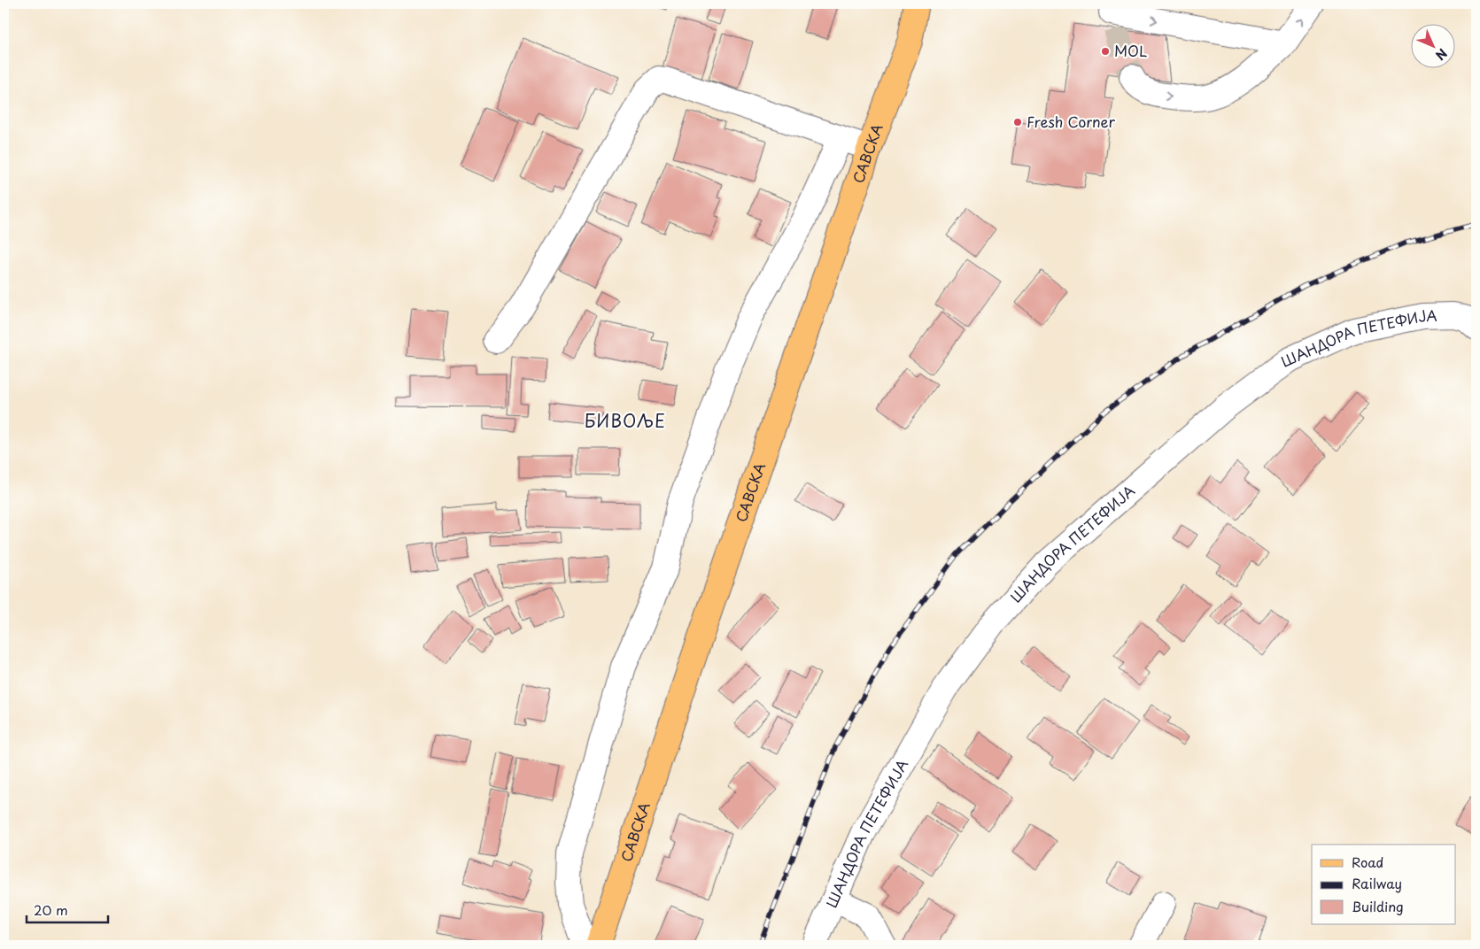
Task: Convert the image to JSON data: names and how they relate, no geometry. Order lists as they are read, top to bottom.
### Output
{
  "streets": {
    "main road": ["САВСКА"],
    "street": ["ШАНДОРА ПЕТЕФИЈА"]
  },
  "districts": ["БИВОЉЕ"],
  "places": ["MOL", "Fresh Corner"],
  "legend": ["Road", "Railway", "Building"],
  "scale_bar": "20 m",
  "north": "bottom right"
}
